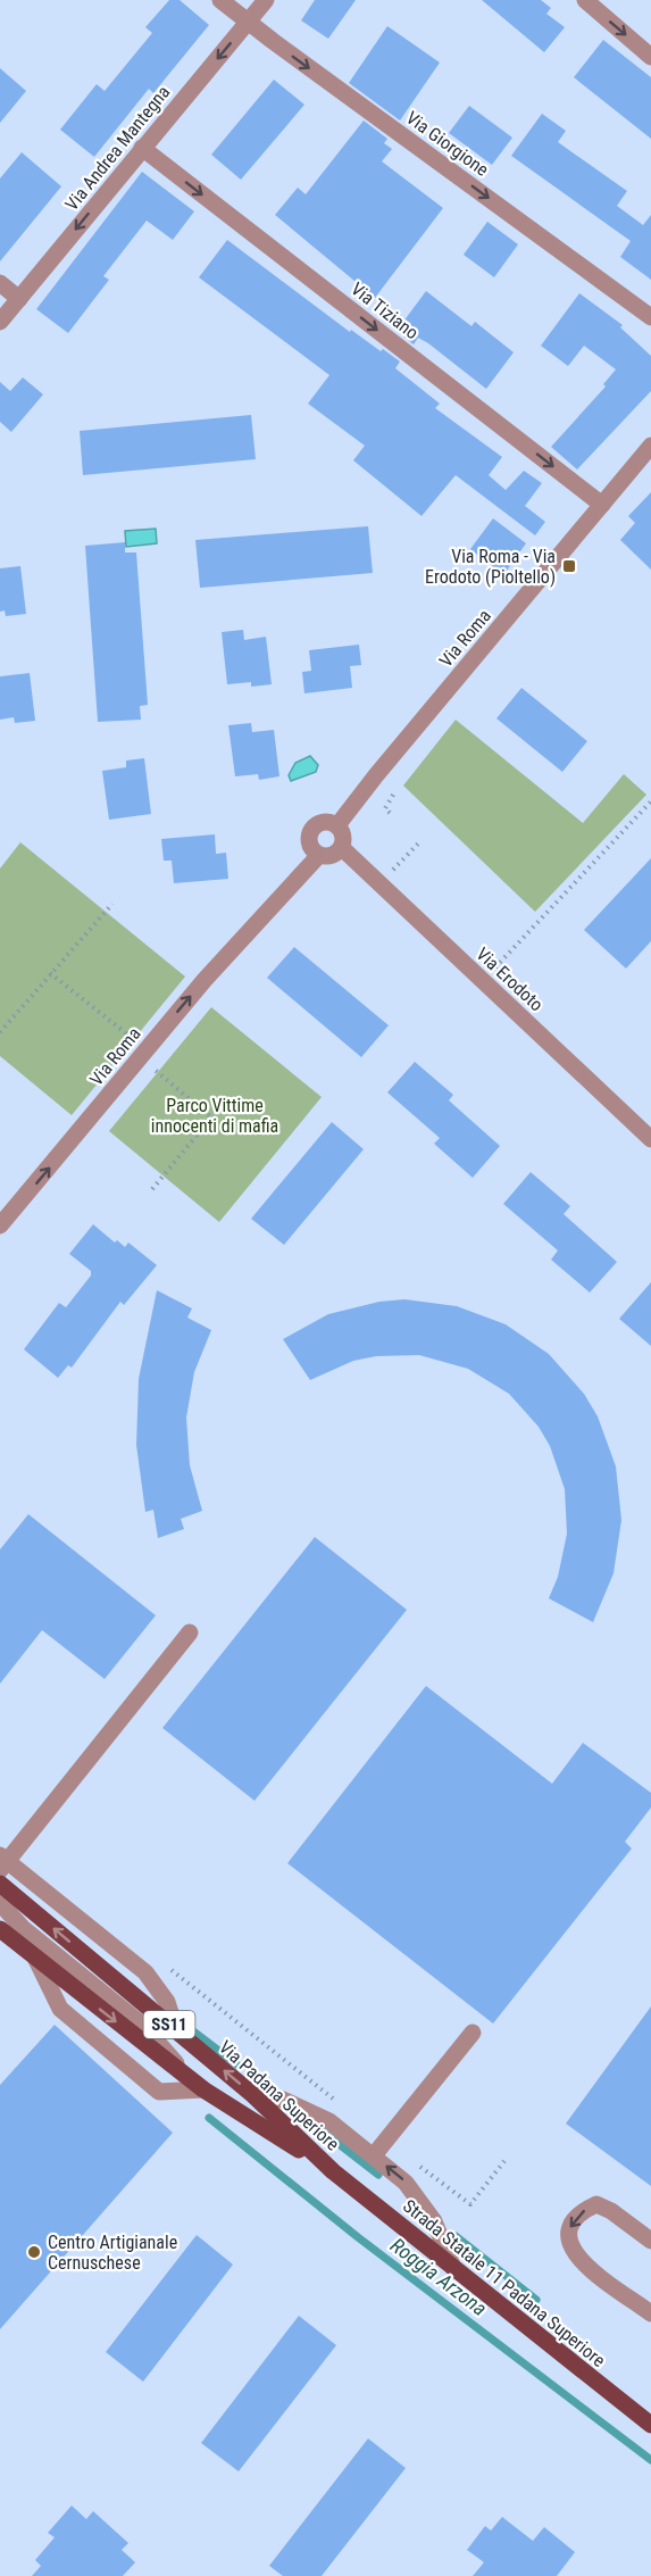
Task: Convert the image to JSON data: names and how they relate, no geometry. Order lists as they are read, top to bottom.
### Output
{
  "streets": {
    "main road": ["SS11", "Via Padana Superiore", "Strada Statale 11 Padana Superiore"],
    "street": [
      "Via Giorgione",
      "Via Andrea Mantegna",
      "Via Tiziano",
      "Via Roma",
      "Via Erodoto"
    ]
  },
  "crossings": [
    ["Via Giorgione", "Via Andrea Mantegna"],
    ["Via Andrea Mantegna", "Via Tiziano"],
    ["Via Tiziano", "Via Roma"],
    ["Via Roma", "Via Erodoto"],
    ["Via Padana Superiore", "Strada Statale 11 Padana Superiore"]
  ],
  "one_way": [
    "Via Giorgione",
    "Via Andrea Mantegna",
    "Via Tiziano",
    "Via Roma"
  ],
  "water": ["Roggia Arzona"],
  "parks": ["Parco Vittime innocenti di mafia"],
  "places": {
    "transit": ["Via Roma - Via Erodoto (Pioltello)"],
    "other": ["Centro Artigianale Cernuschese"]
  }
}
